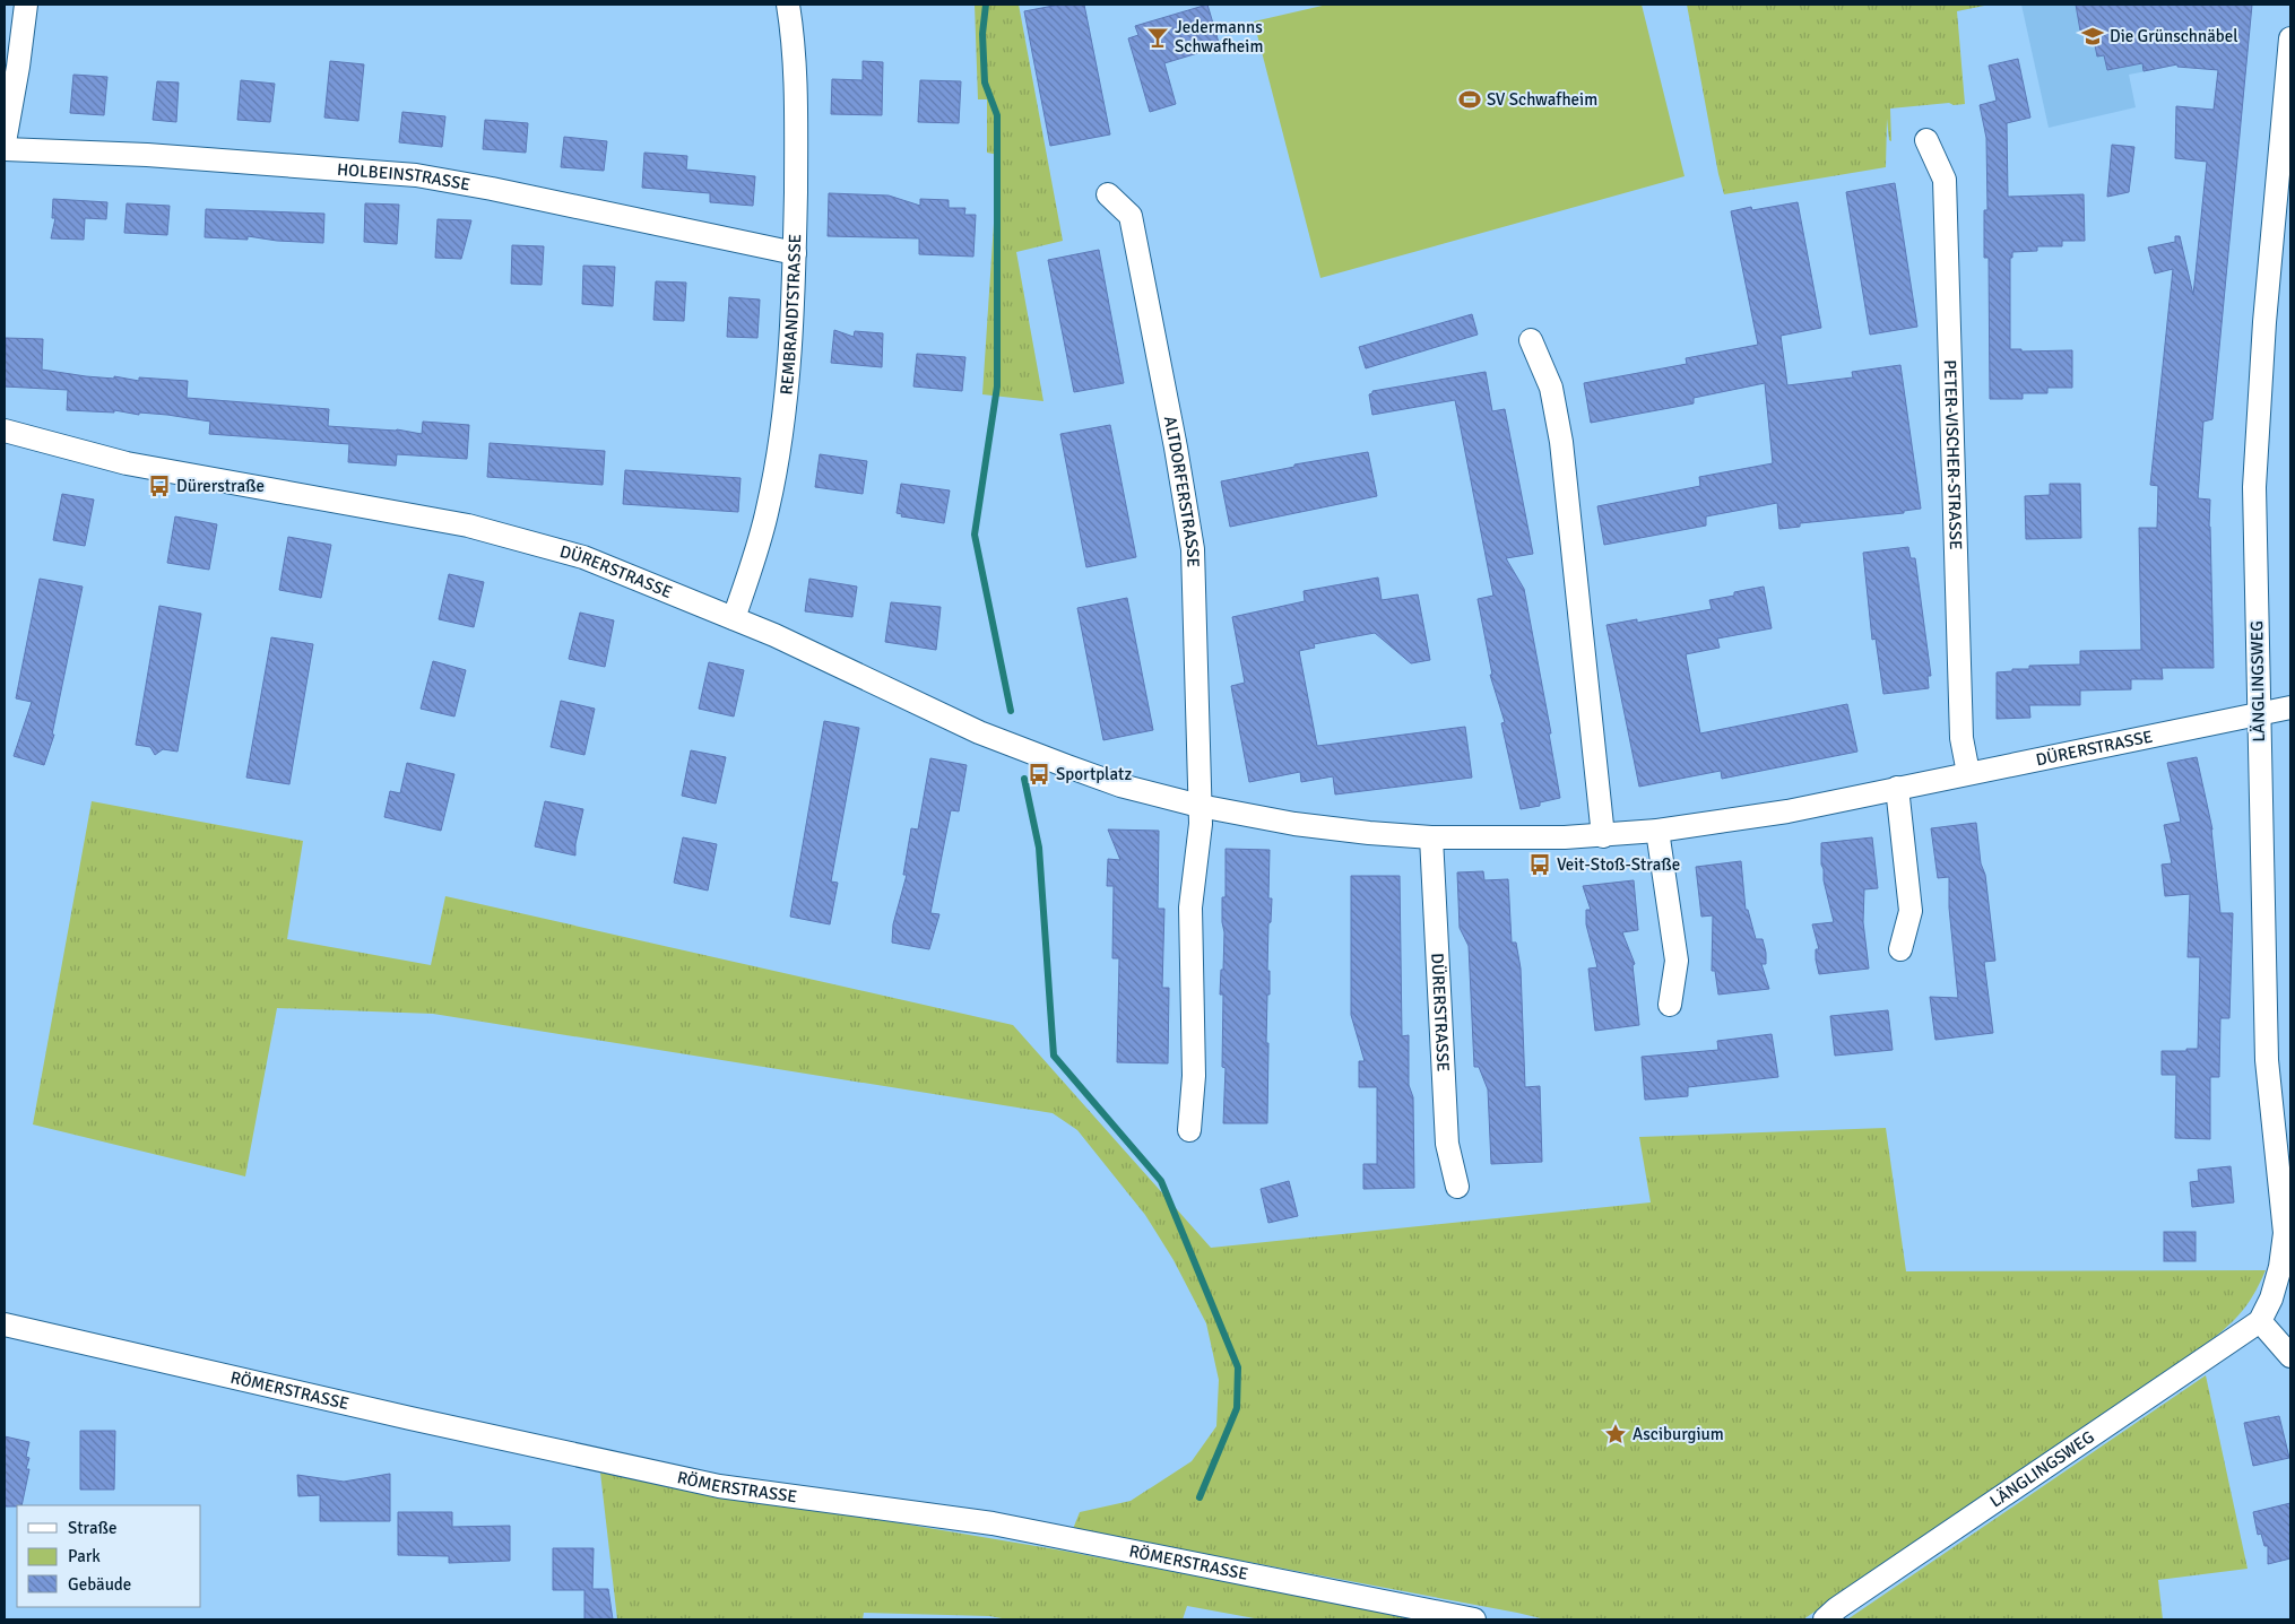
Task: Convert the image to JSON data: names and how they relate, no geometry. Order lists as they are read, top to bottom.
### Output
{
  "streets": {
    "street": [
      "HOLBEINSTRASSE",
      "REMBRANDTSTRASSE",
      "PETER-VISCHER-STRASSE",
      "ALTDORFERSTRASSE",
      "DÜRERSTRASSE",
      "LÄNGLINGSWEG",
      "RÖMERSTRASSE"
    ]
  },
  "crossings": [
    ["HOLBEINSTRASSE", "REMBRANDTSTRASSE"],
    ["REMBRANDTSTRASSE", "DÜRERSTRASSE"],
    ["PETER-VISCHER-STRASSE", "DÜRERSTRASSE"],
    ["ALTDORFERSTRASSE", "DÜRERSTRASSE"],
    ["DÜRERSTRASSE", "LÄNGLINGSWEG"]
  ],
  "places": {
    "school or university": ["Die Grünschnäbel"],
    "bar": ["Jedermanns Schwafheim"],
    "sports": ["SV Schwafheim"],
    "bus stop": ["Dürerstraße", "Sportplatz", "Veit-Stoß-Straße"],
    "place": ["Asciburgium"]
  },
  "legend": ["Straße", "Park", "Gebäude"]
}
